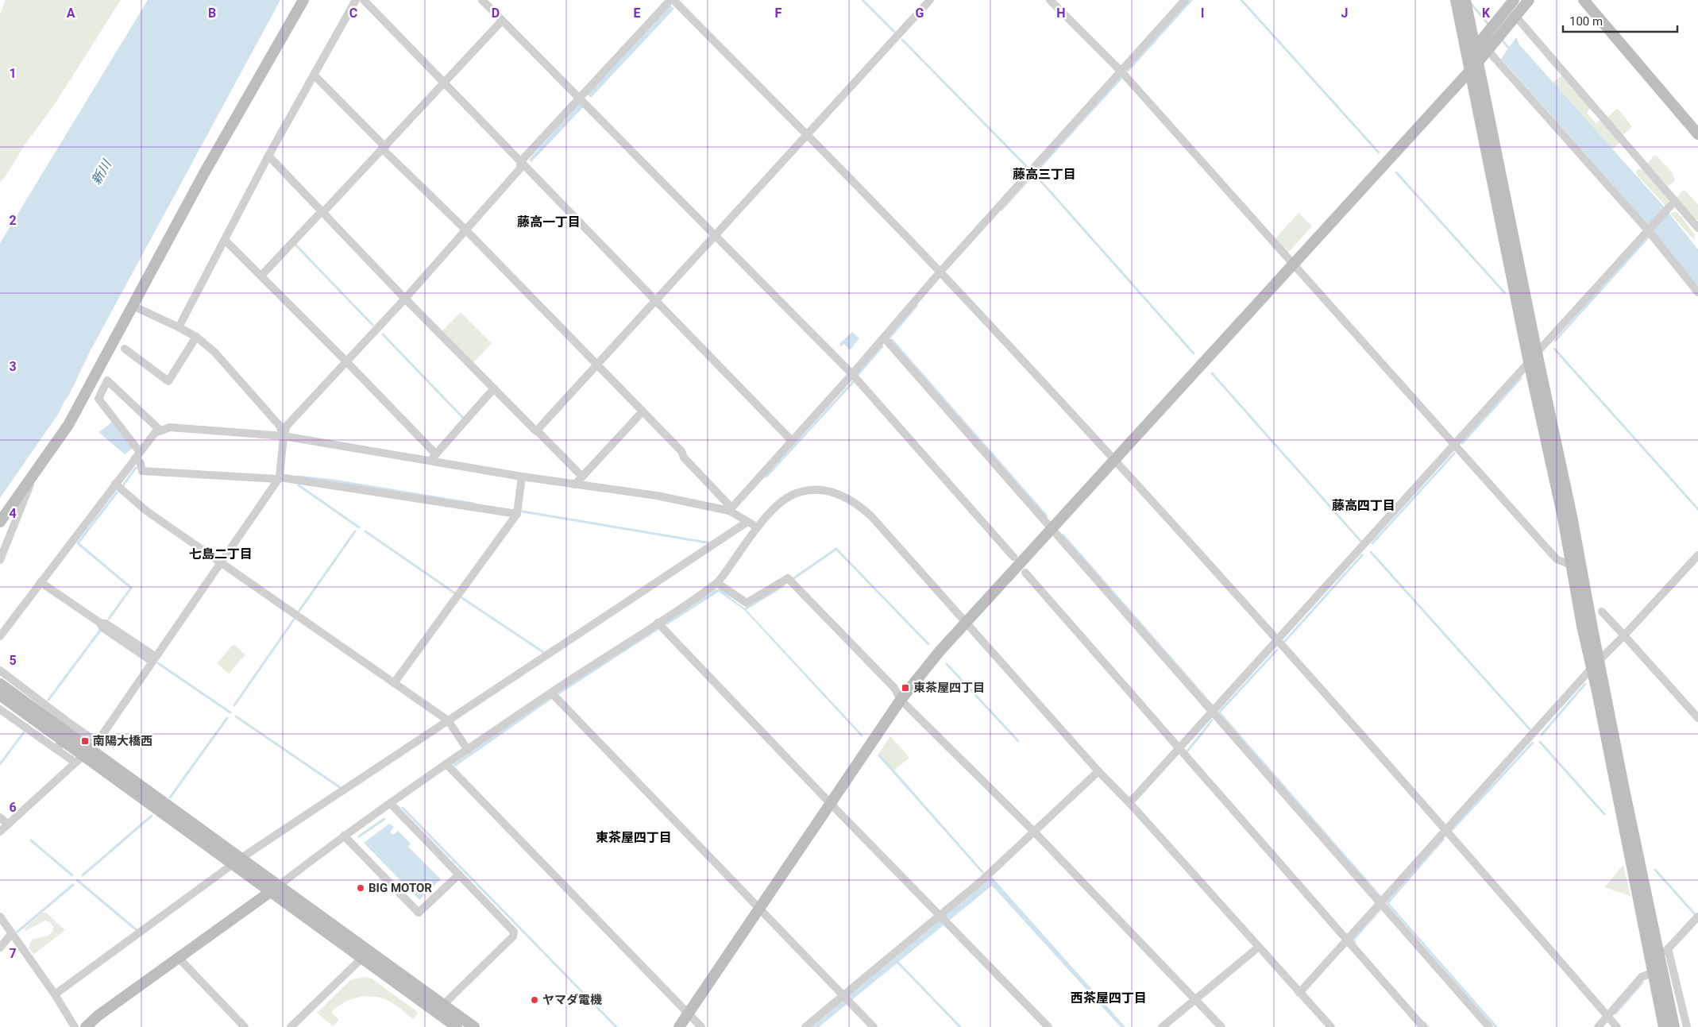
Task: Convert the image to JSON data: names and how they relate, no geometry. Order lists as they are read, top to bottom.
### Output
{
  "districts": [
    "藤高三丁目",
    "藤高一丁目",
    "藤高四丁目",
    "七島二丁目",
    "東茶屋四丁目",
    "西茶屋四丁目"
  ],
  "water": ["新川"],
  "places": {
    "transit": ["東茶屋四丁目", "南陽大橋西"],
    "other": ["BIG MOTOR", "ヤマダ電機"]
  },
  "scale_bar": "100 m",
  "grid": {
    "columns": [
      "A",
      "B",
      "C",
      "D",
      "E",
      "F",
      "G",
      "H",
      "I",
      "J",
      "K"
    ],
    "rows": [
      "1",
      "2",
      "3",
      "4",
      "5",
      "6",
      "7"
    ]
  }
}
